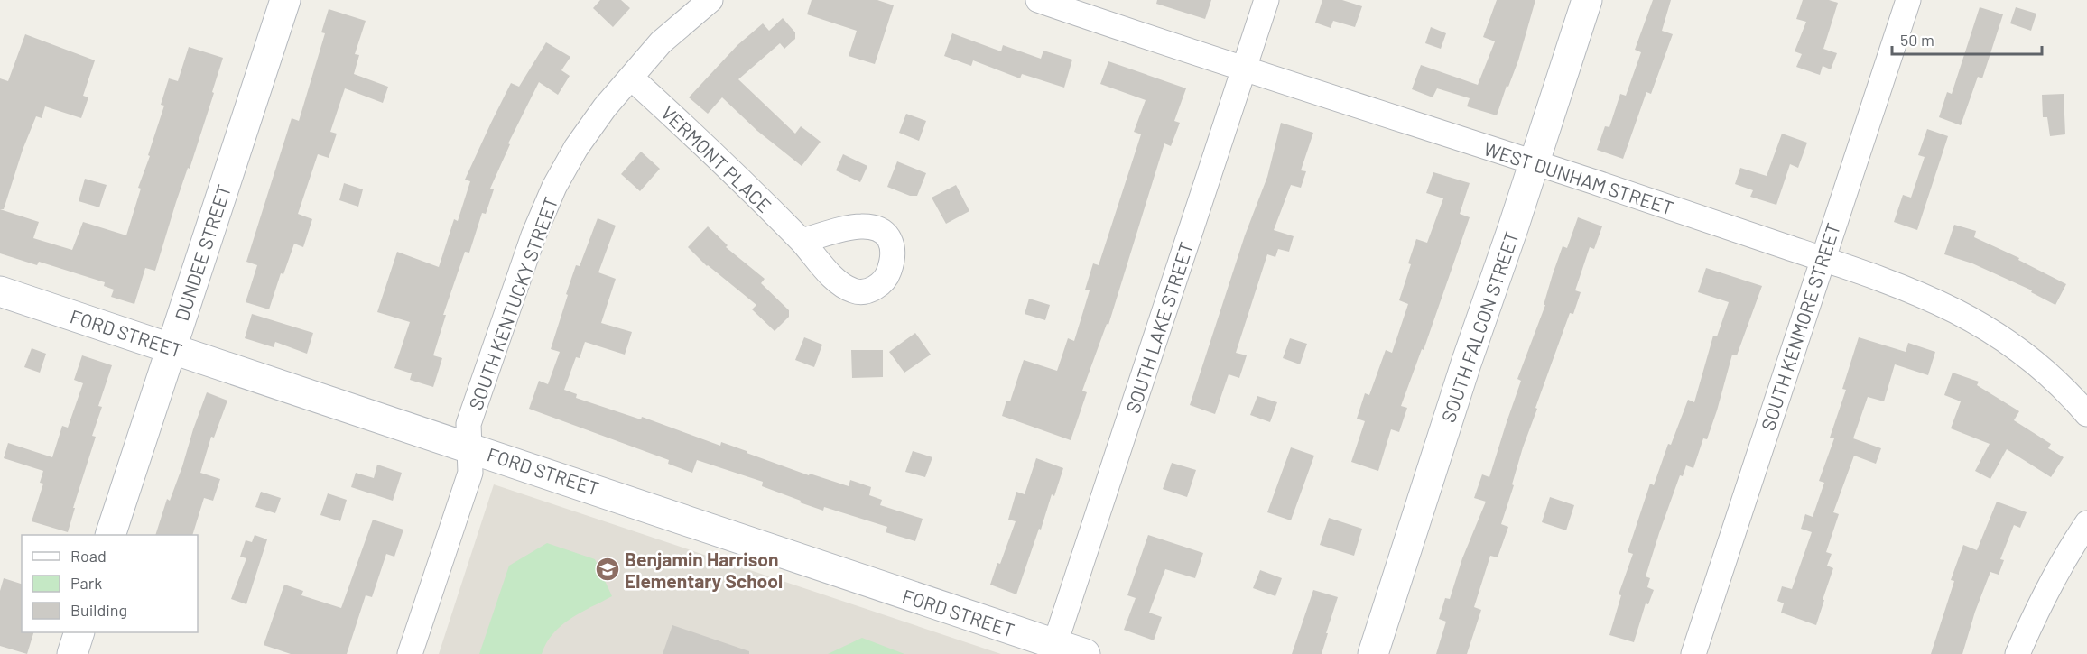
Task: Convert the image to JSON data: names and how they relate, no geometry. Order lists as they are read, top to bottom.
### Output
{
  "streets": {
    "street": [
      "VERMONT PLACE",
      "WEST DUNHAM STREET",
      "DUNDEE STREET",
      "SOUTH KENTUCKY STREET",
      "SOUTH FALCON STREET",
      "SOUTH KENMORE STREET",
      "SOUTH LAKE STREET",
      "FORD STREET"
    ]
  },
  "crossings": [
    ["VERMONT PLACE", "SOUTH KENTUCKY STREET"],
    ["WEST DUNHAM STREET", "SOUTH FALCON STREET"],
    ["WEST DUNHAM STREET", "SOUTH KENMORE STREET"],
    ["WEST DUNHAM STREET", "SOUTH LAKE STREET"],
    ["DUNDEE STREET", "FORD STREET"],
    ["SOUTH KENTUCKY STREET", "FORD STREET"],
    ["SOUTH LAKE STREET", "FORD STREET"]
  ],
  "places": {
    "school or university": ["Benjamin Harrison Elementary School"]
  },
  "legend": ["Road", "Park", "Building"],
  "scale_bar": "50 m"
}
